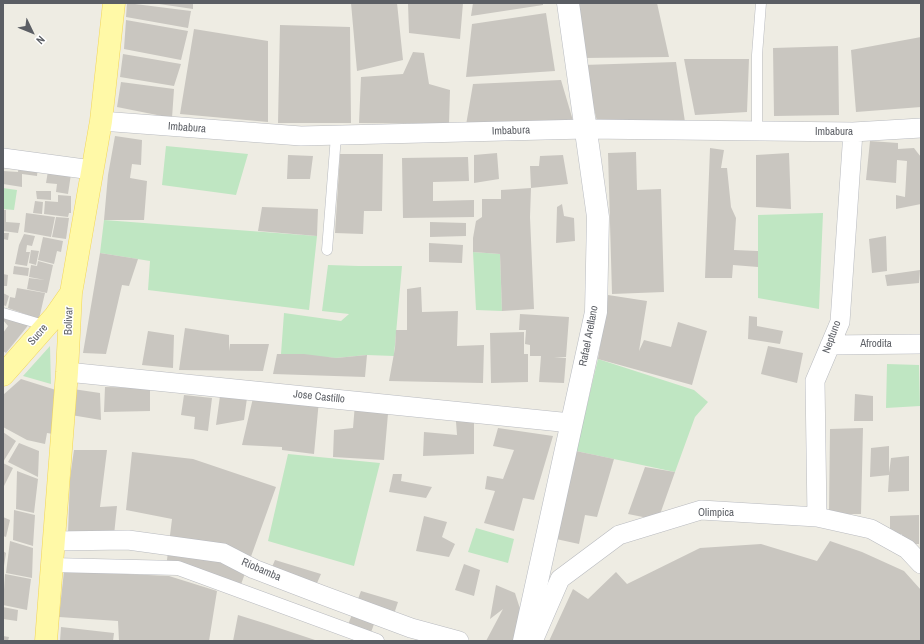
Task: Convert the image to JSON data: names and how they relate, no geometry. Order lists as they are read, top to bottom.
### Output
{
  "streets": {
    "main road": ["Bolivar", "Sucre", "Rafael Arellano"],
    "street": [
      "Imbabura",
      "Neptuno",
      "Afrodita",
      "Jose Castillo",
      "Olimpica",
      "Riobamba"
    ]
  },
  "crossings": [
    ["Imbabura", "Bolivar"],
    ["Imbabura", "Rafael Arellano"],
    ["Imbabura", "Neptuno"],
    ["Bolivar", "Sucre"],
    ["Bolivar", "Jose Castillo"],
    ["Bolivar", "Riobamba"],
    ["Rafael Arellano", "Jose Castillo"],
    ["Neptuno", "Afrodita"],
    ["Neptuno", "Olimpica"]
  ],
  "north": "bottom right"
}
